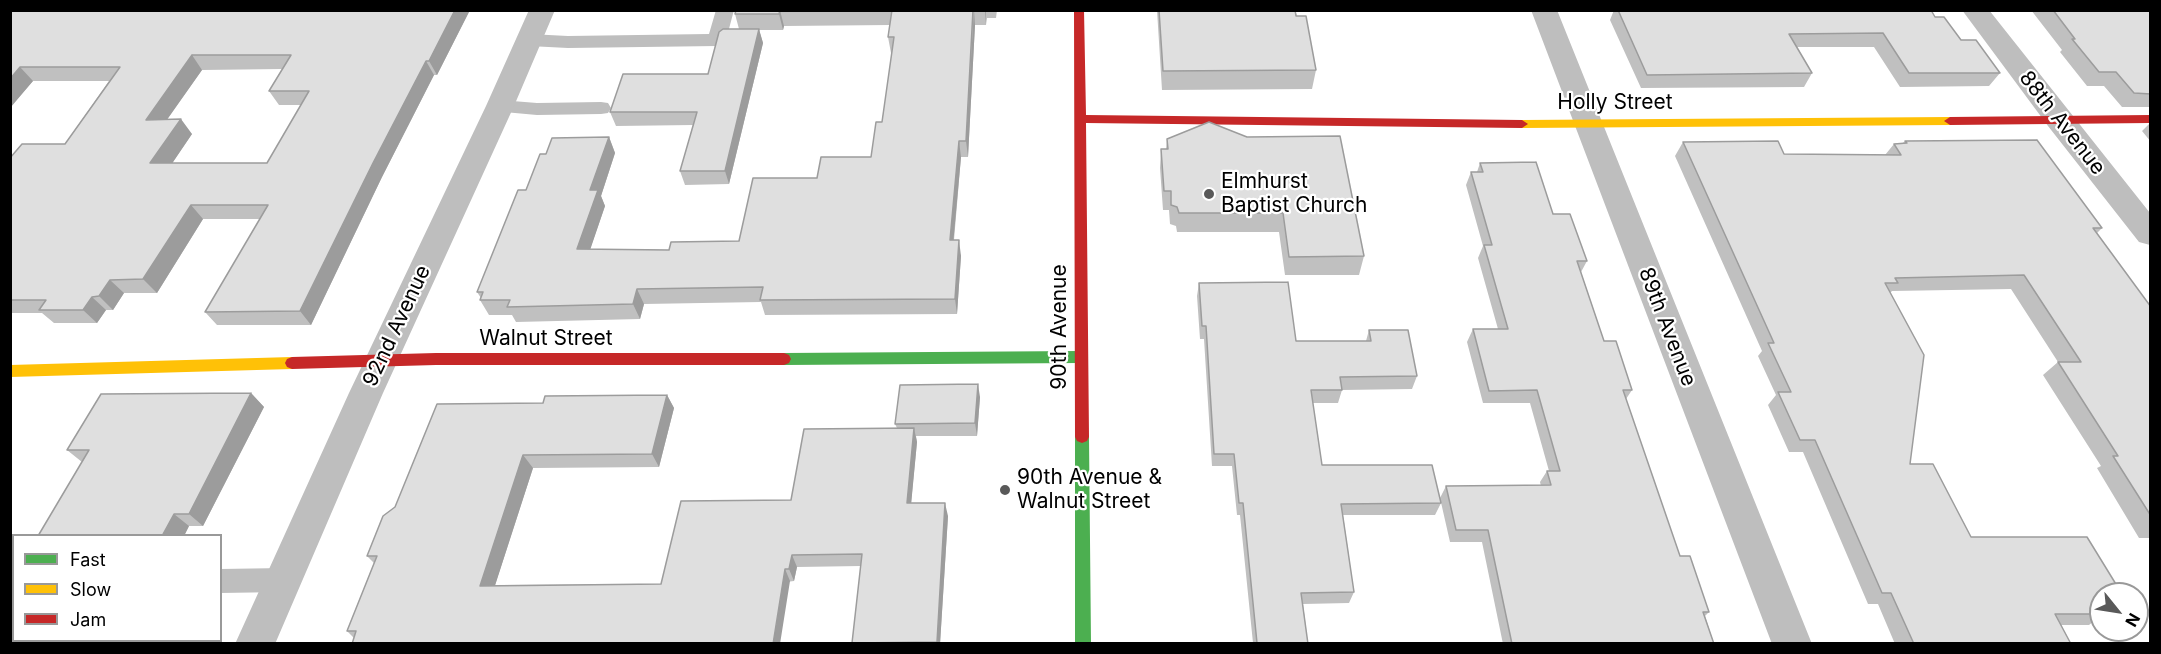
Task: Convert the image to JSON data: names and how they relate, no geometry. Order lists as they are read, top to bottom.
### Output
{
  "streets": {
    "street": [
      "Holly Street",
      "88th Avenue",
      "92nd Avenue",
      "90th Avenue",
      "89th Avenue",
      "Walnut Street"
    ]
  },
  "crossings": [
    ["Holly Street", "88th Avenue"],
    ["Holly Street", "90th Avenue"],
    ["Holly Street", "89th Avenue"],
    ["92nd Avenue", "Walnut Street"],
    ["90th Avenue", "Walnut Street"]
  ],
  "places": ["Elmhurst Baptist Church", "90th Avenue & Walnut Street"],
  "legend": ["Fast", "Slow", "Jam"],
  "north": "bottom right"
}
